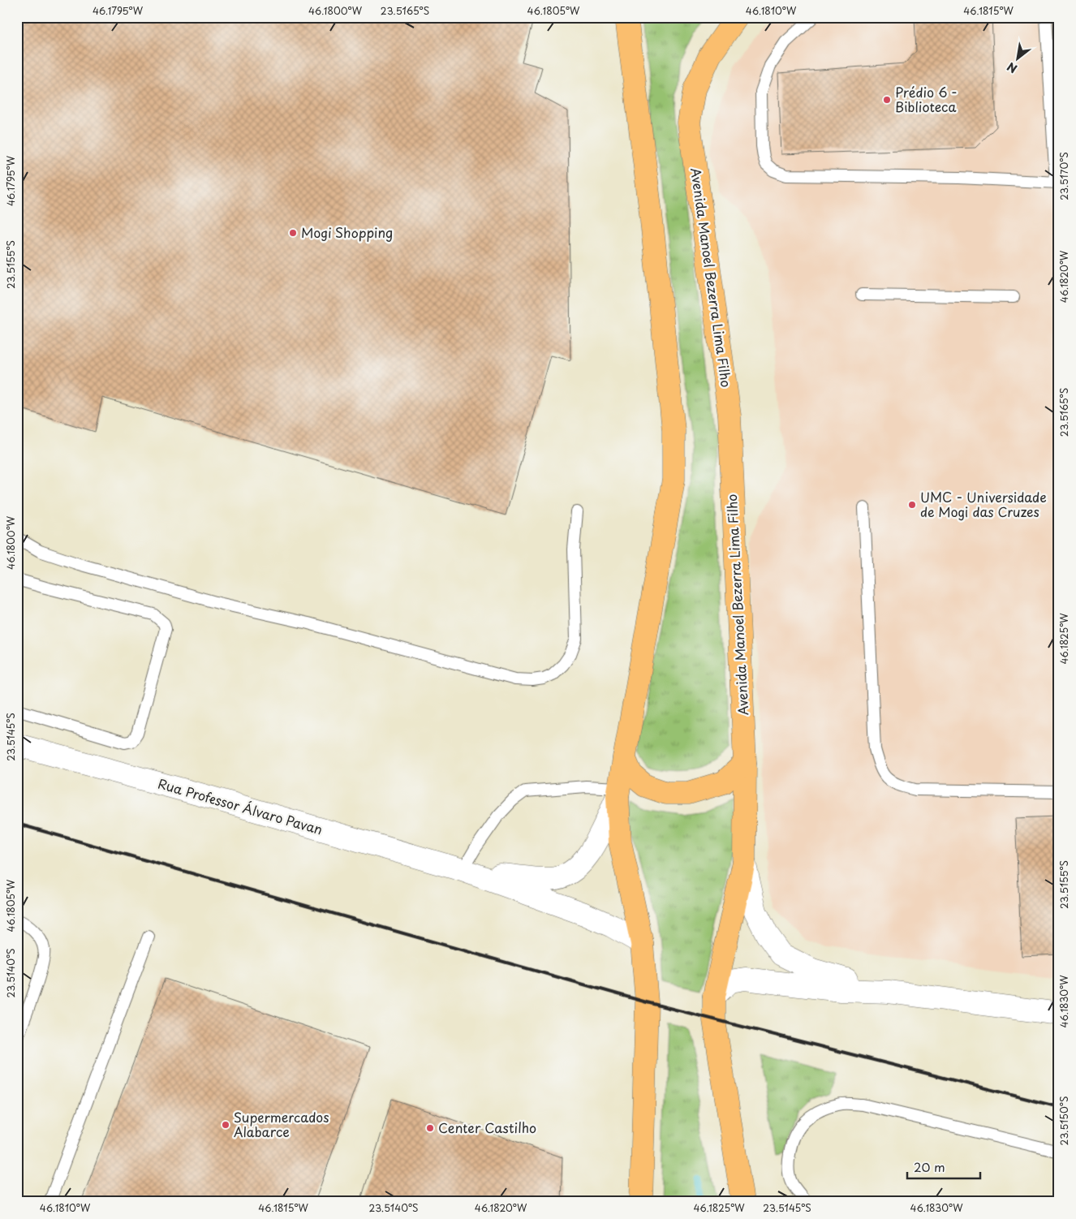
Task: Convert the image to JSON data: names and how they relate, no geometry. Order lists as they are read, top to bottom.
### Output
{
  "streets": {
    "main road": ["Avenida Manoel Bezerra Lima Filho"],
    "street": ["Rua Professor Álvaro Pavan"]
  },
  "places": [
    "Prédio 6 - Biblioteca",
    "Mogi Shopping",
    "UMC - Universidade de Mogi das Cruzes",
    "Supermercados Alabarce",
    "Center Castilho"
  ],
  "scale_bar": "20 m",
  "north": "bottom left",
  "coordinates": [
    "46.1795°W",
    "46.1800°W",
    "23.5165°S",
    "46.1805°W",
    "46.1810°W",
    "46.1815°W",
    "23.5170°S",
    "23.5155°S",
    "46.1820°W",
    "46.1825°W",
    "23.5145°S",
    "23.5140°S",
    "46.1830°W",
    "23.5150°S"
  ]
}
